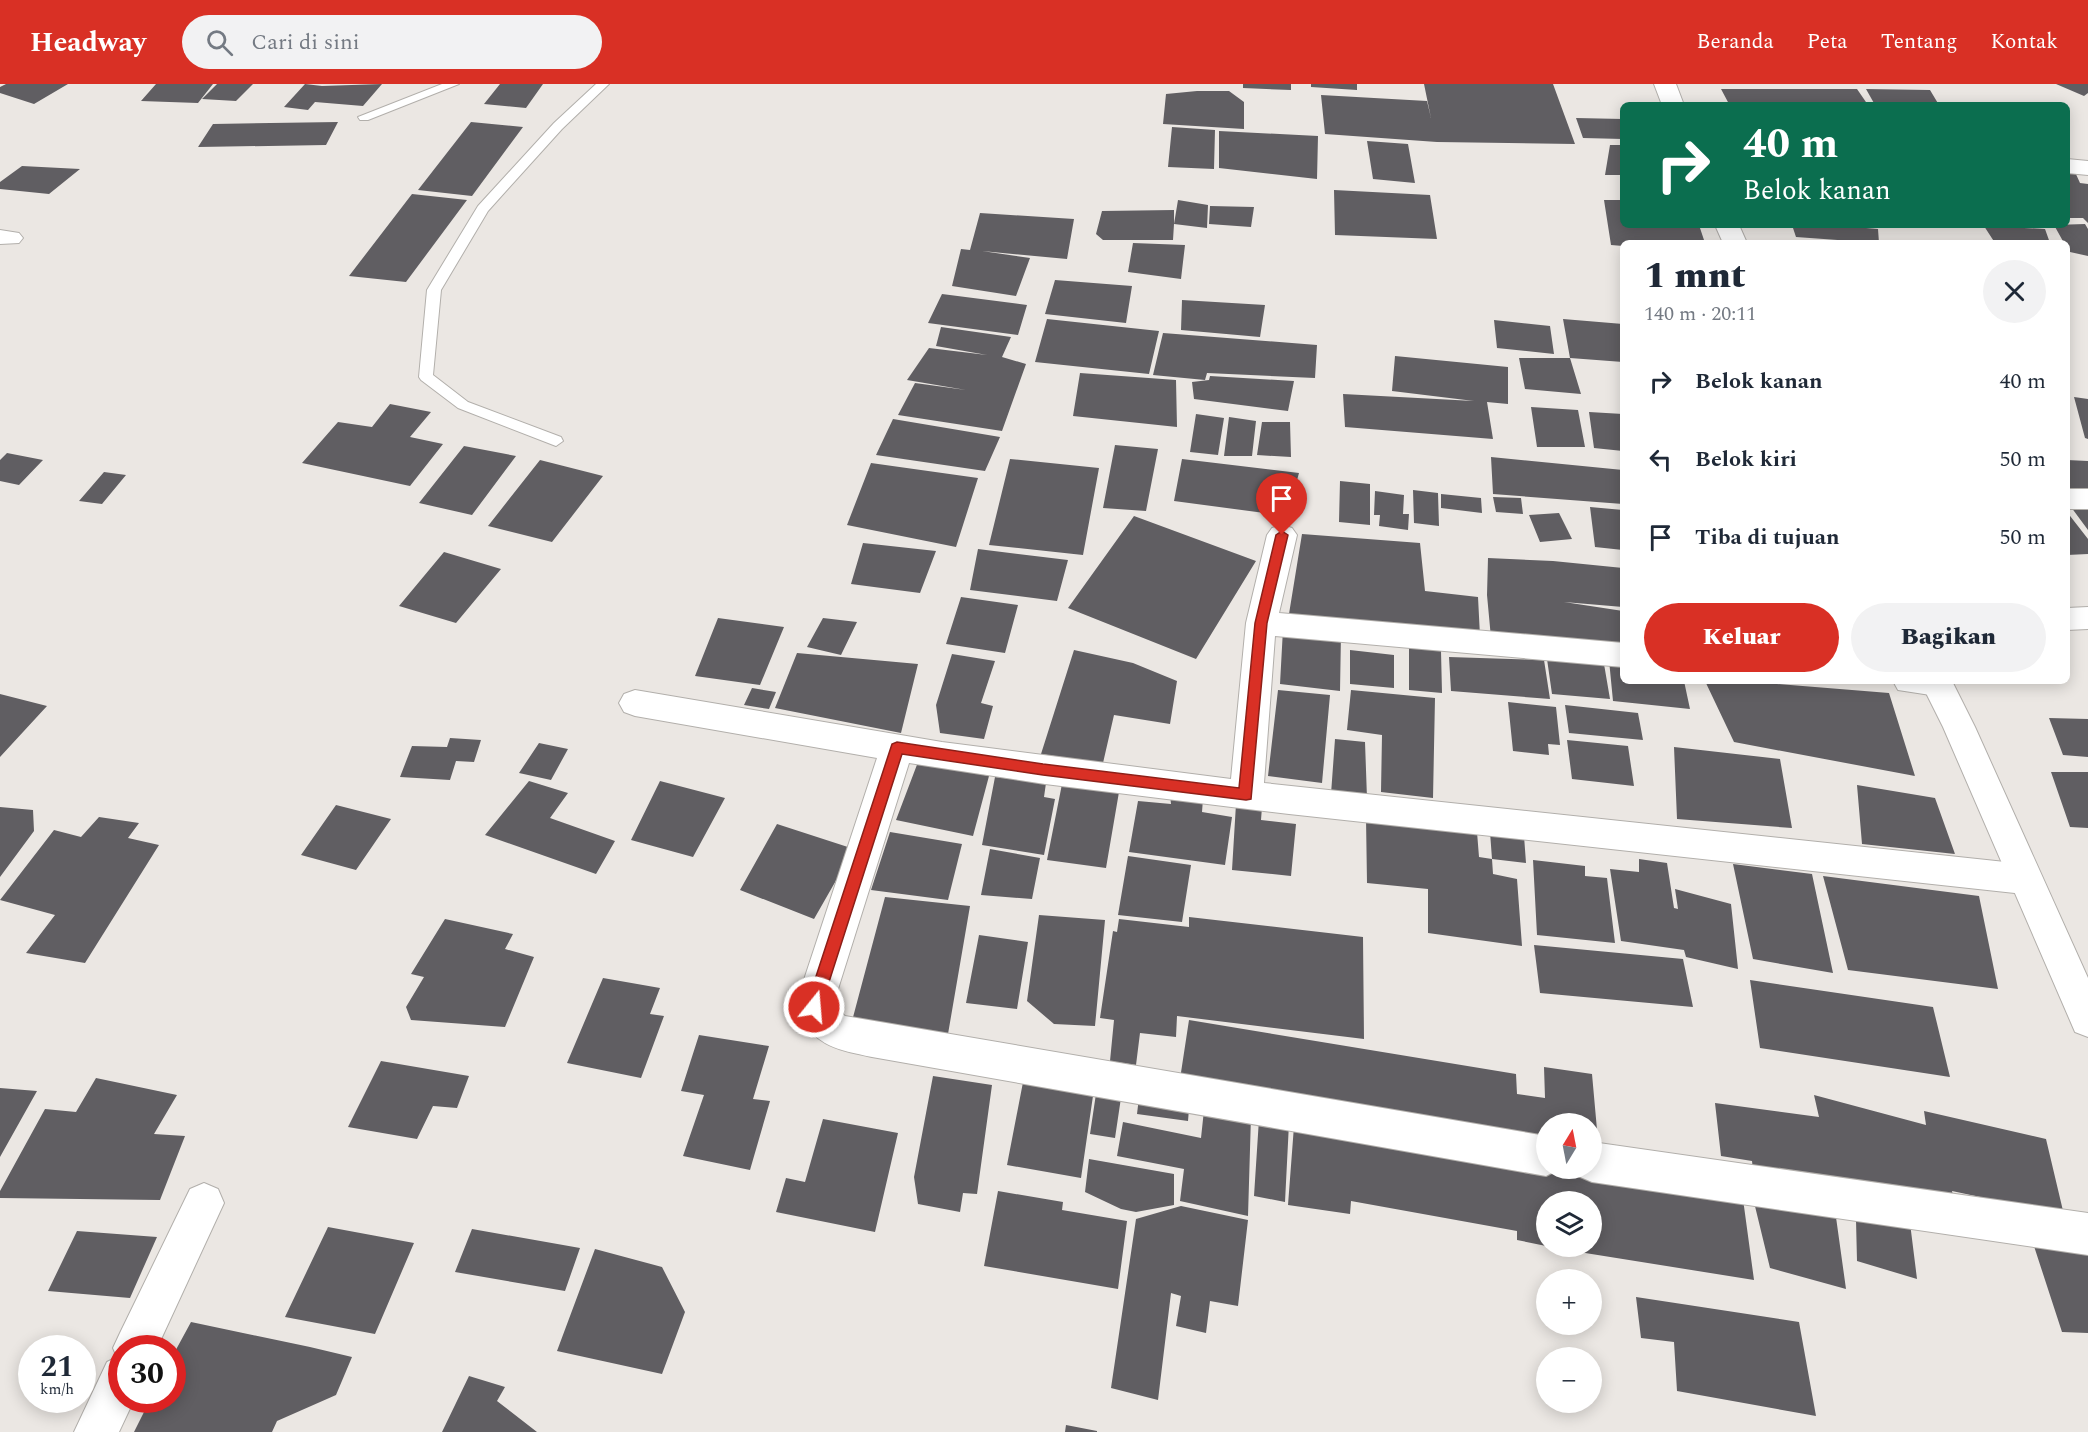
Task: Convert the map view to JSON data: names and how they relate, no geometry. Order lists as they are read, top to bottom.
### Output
{
  "north": "top",
  "page": {
    "header": "Headway",
    "search": "Cari di sini",
    "nav": [
      "Beranda",
      "Peta",
      "Tentang",
      "Kontak"
    ],
    "turn": ["40 m", "Belok kanan"],
    "heading": ["1 mnt", "140 m · 20:11"],
    "list": [
      {
        "name": "Belok kanan",
        "value": "40 m"
      },
      {
        "name": "Belok kiri",
        "value": "50 m"
      },
      {
        "name": "Tiba di tujuan",
        "value": "50 m"
      }
    ],
    "buttons": ["Keluar", "Bagikan"],
    "map_buttons": ["+", "−"],
    "speed": "21 km/h",
    "limit": "30"
  }
}
